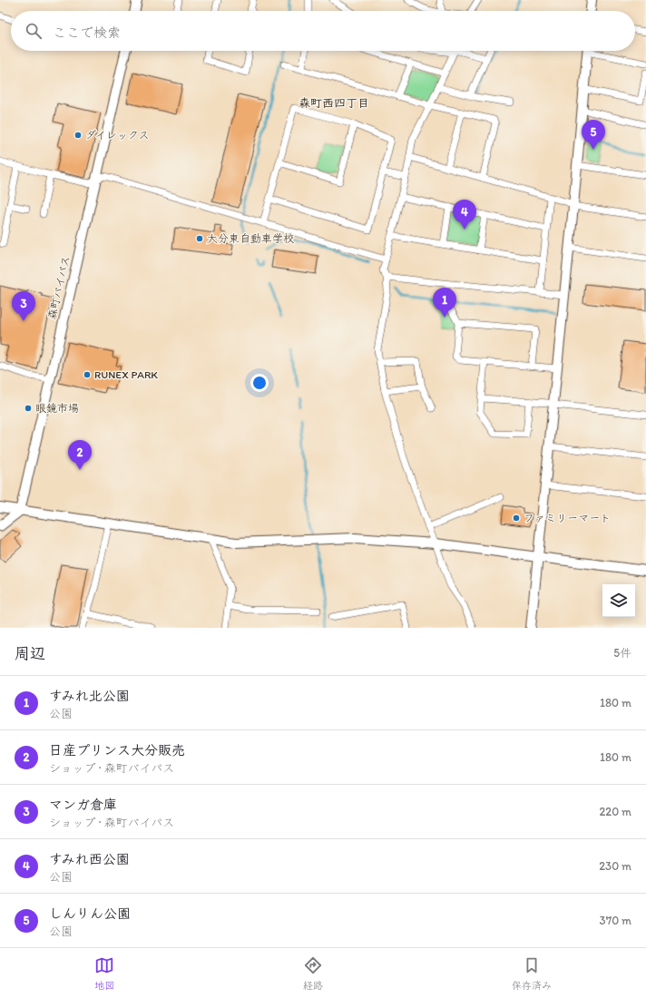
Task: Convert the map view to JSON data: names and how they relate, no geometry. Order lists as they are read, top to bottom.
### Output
{
  "streets": {
    "street": ["森町バイパス"]
  },
  "districts": ["森町西四丁目"],
  "places": [
    "ダイレックス",
    "大分東自動車学校",
    "RUNEX PARK",
    "眼鏡市場",
    "ファミリーマート"
  ],
  "page": {
    "search": "ここで検索",
    "pins": [
      "5",
      "4",
      "1",
      "3",
      "2"
    ],
    "heading": ["周辺", "5件"],
    "list": [
      {
        "mark": "1",
        "name": "すみれ北公園",
        "note": "公園",
        "value": "180 m"
      },
      {
        "mark": "2",
        "name": "日産プリンス大分販売",
        "note": "ショップ · 森町バイパス",
        "value": "180 m"
      },
      {
        "mark": "3",
        "name": "マンガ倉庫",
        "note": "ショップ · 森町バイパス",
        "value": "220 m"
      },
      {
        "mark": "4",
        "name": "すみれ西公園",
        "note": "公園",
        "value": "230 m"
      },
      {
        "mark": "5",
        "name": "しんりん公園",
        "note": "公園",
        "value": "370 m"
      }
    ],
    "nav": ["地図", "経路", "保存済み"]
  }
}
